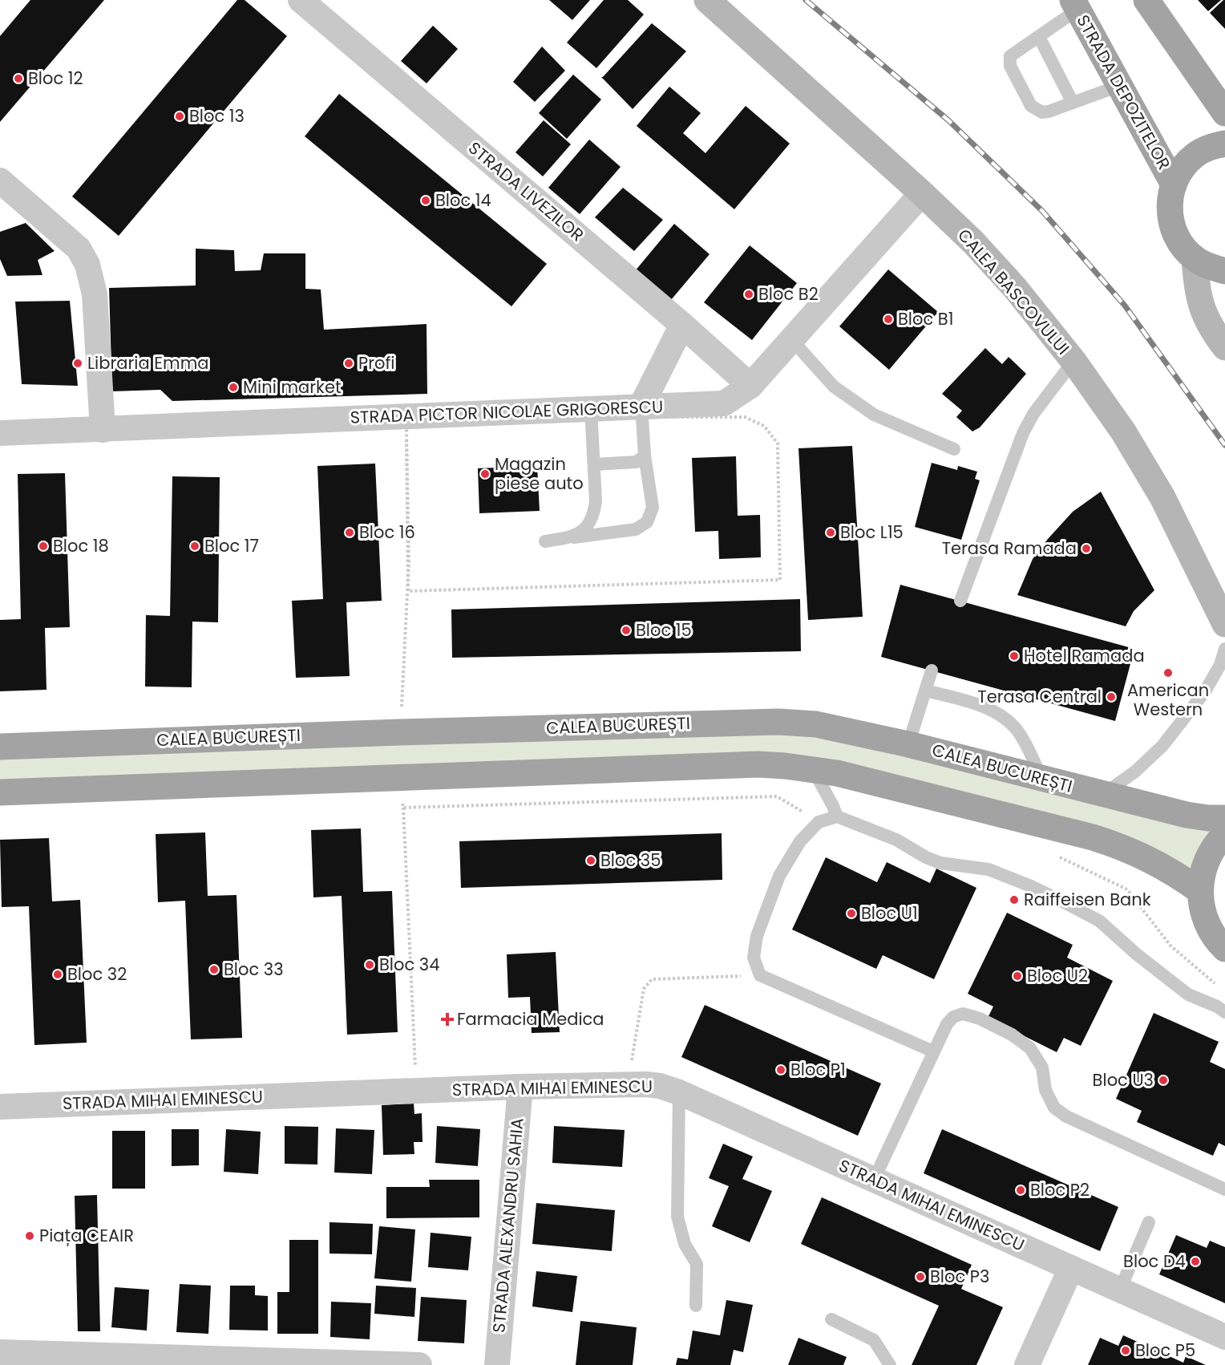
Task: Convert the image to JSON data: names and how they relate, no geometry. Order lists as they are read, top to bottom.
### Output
{
  "streets": {
    "main road": ["STRADA DEPOZITELOR", "CALEA BUCUREȘTI"],
    "street": [
      "STRADA LIVEZILOR",
      "CALEA BASCOVULUI",
      "STRADA PICTOR NICOLAE GRIGORESCU",
      "STRADA MIHAI EMINESCU",
      "STRADA ALEXANDRU SAHIA"
    ]
  },
  "crossings": [
    ["STRADA LIVEZILOR", "STRADA PICTOR NICOLAE GRIGORESCU"],
    ["CALEA BASCOVULUI", "STRADA PICTOR NICOLAE GRIGORESCU"],
    ["STRADA MIHAI EMINESCU", "STRADA ALEXANDRU SAHIA"]
  ],
  "places": {
    "other": [
      "Bloc 12",
      "Bloc 13",
      "Bloc 14",
      "Bloc B2",
      "Bloc B1",
      "Libraria Emma",
      "Profi",
      "Mini market",
      "Magazin piese auto",
      "Bloc 16",
      "Bloc L15",
      "Bloc 18",
      "Bloc 17",
      "Terasa Ramada",
      "Bloc 15",
      "Hotel Ramada",
      "American Western",
      "Terasa Central",
      "Bloc 35",
      "Raiffeisen Bank",
      "Bloc U1",
      "Bloc 34",
      "Bloc 33",
      "Bloc 32",
      "Bloc U2",
      "Bloc P1",
      "Bloc U3",
      "Bloc P2",
      "Piața CEAIR",
      "Bloc D4",
      "Bloc P3",
      "Bloc P5"
    ],
    "health": ["Farmacia Medica"]
  }
}
